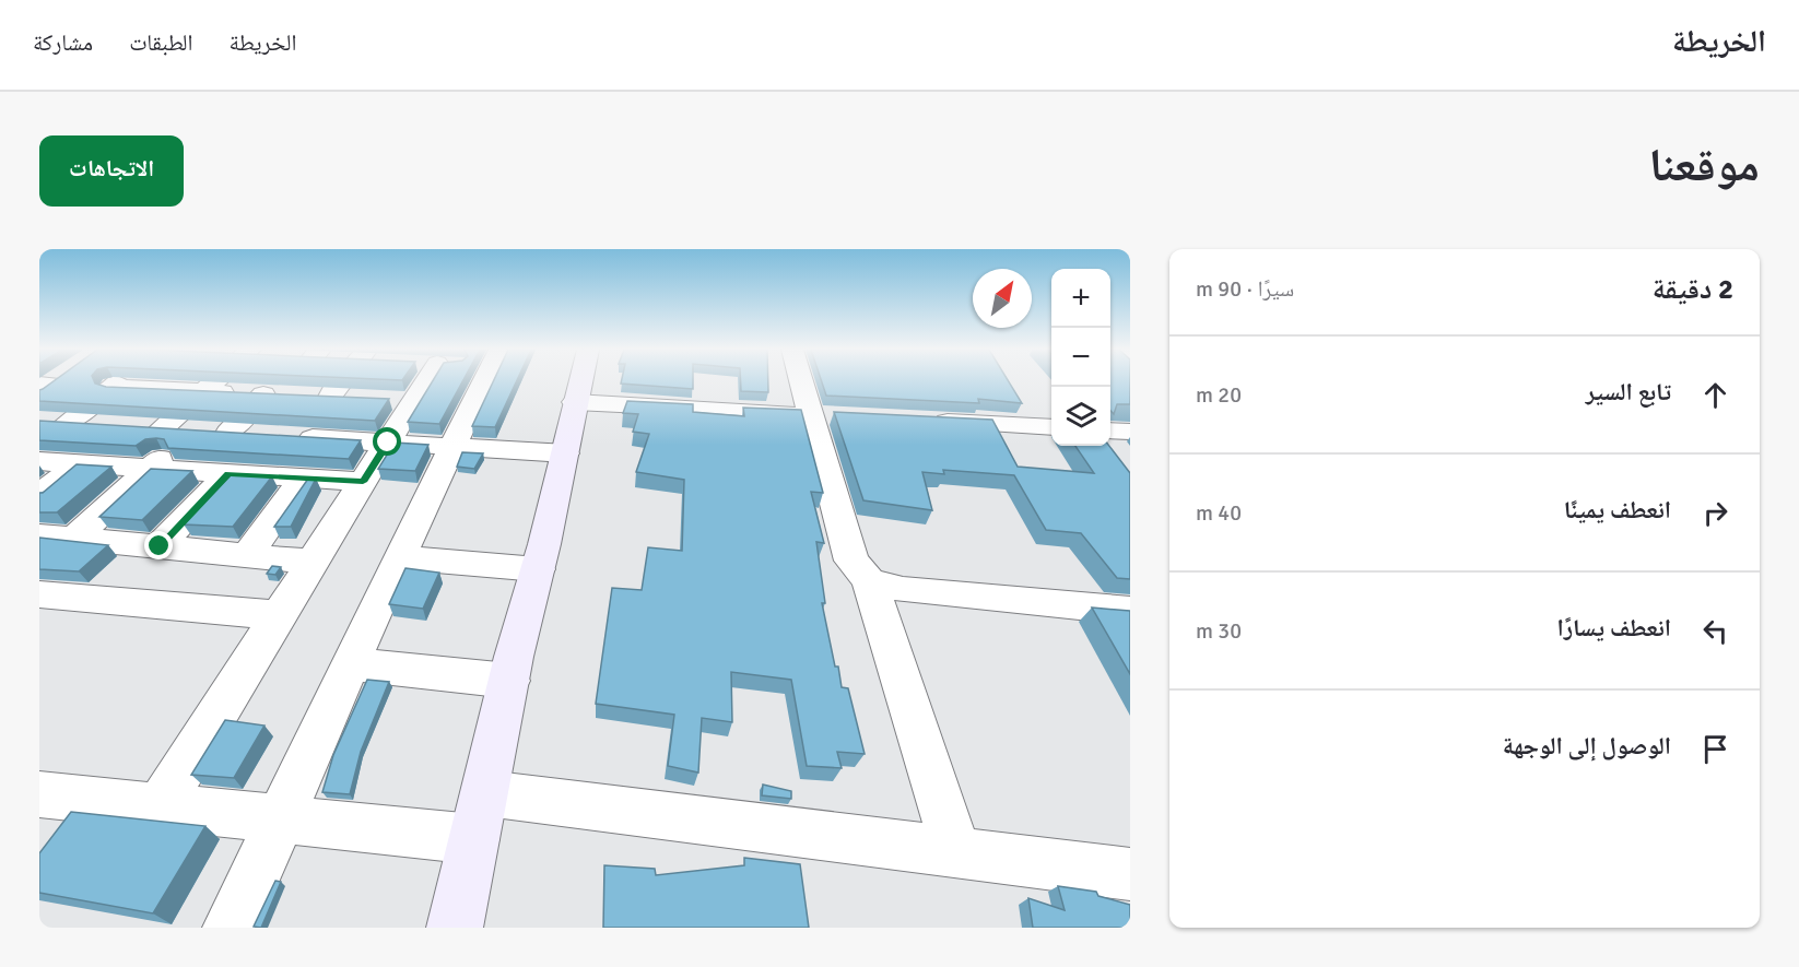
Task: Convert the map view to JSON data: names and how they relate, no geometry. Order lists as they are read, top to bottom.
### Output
{
  "north": "top right",
  "page": {
    "header": "الخريطة",
    "nav": ["الخريطة", "الطبقات", "مشاركة"],
    "title": "موقعنا",
    "buttons": "الاتجاهات",
    "heading": ["2 دقيقة", "سيرًا · 90 m"],
    "map_buttons": ["+", "−"],
    "list": [
      ["تابع السير", "20 m"],
      ["انعطف يمينًا", "40 m"],
      ["انعطف يسارًا", "30 m"],
      "الوصول إلى الوجهة"
    ]
  }
}
